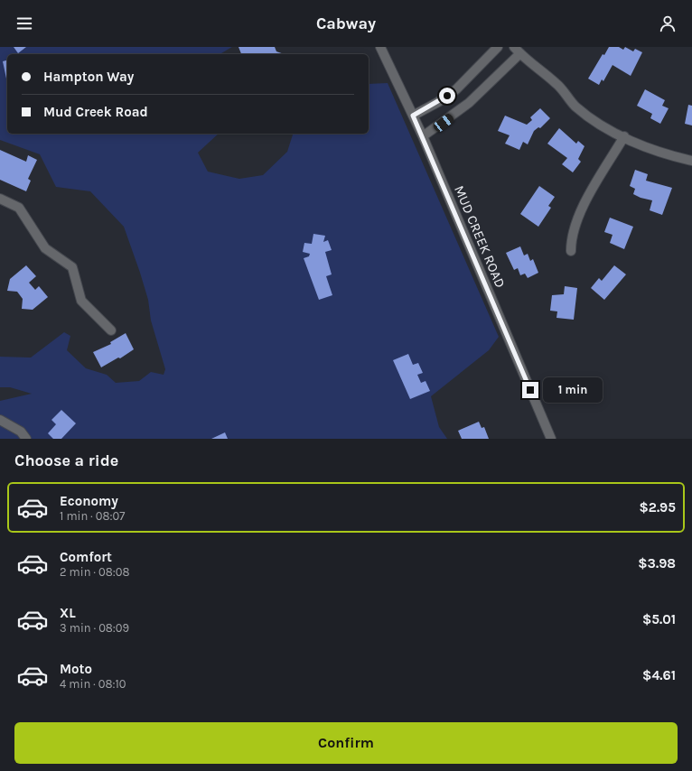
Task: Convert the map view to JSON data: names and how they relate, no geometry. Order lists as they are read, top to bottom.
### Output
{
  "streets": {
    "street": ["MUD CREEK ROAD"]
  },
  "page": {
    "header": "Cabway",
    "banner": ["Hampton Way", "Mud Creek Road"],
    "bubble": "1 min",
    "heading": "Choose a ride",
    "list": [
      {
        "name": "Economy",
        "note": "1 min · 08:07",
        "value": "$2.95"
      },
      {
        "name": "Comfort",
        "note": "2 min · 08:08",
        "value": "$3.98"
      },
      {
        "name": "XL",
        "note": "3 min · 08:09",
        "value": "$5.01"
      },
      {
        "name": "Moto",
        "note": "4 min · 08:10",
        "value": "$4.61"
      }
    ],
    "buttons": "Confirm"
  }
}
